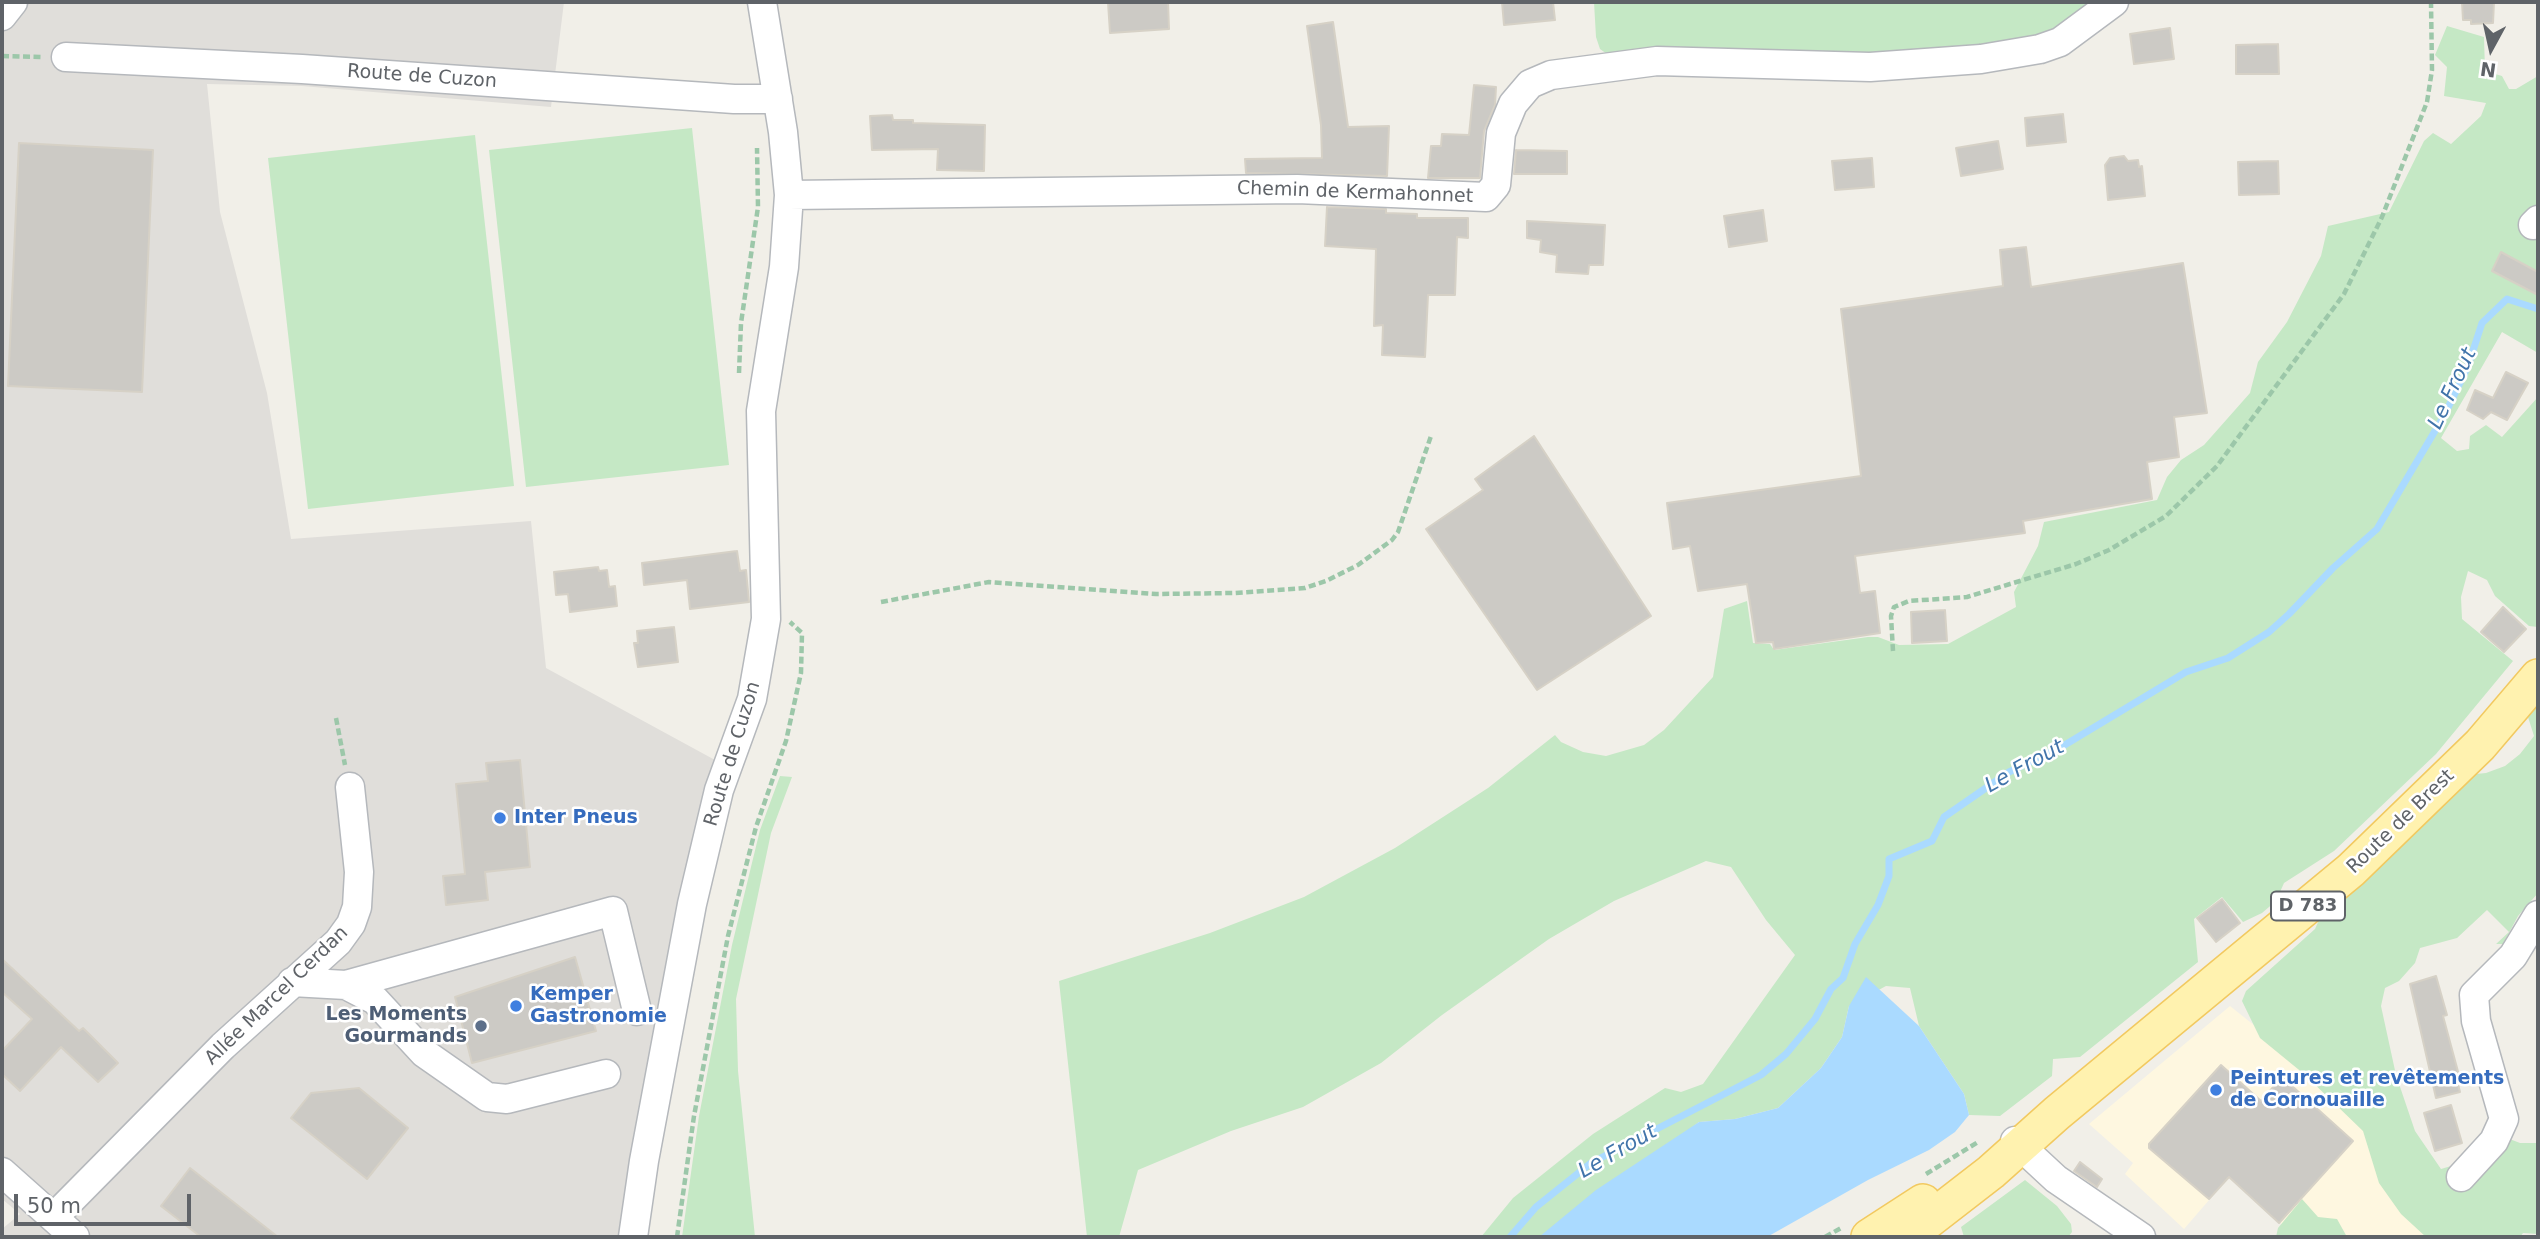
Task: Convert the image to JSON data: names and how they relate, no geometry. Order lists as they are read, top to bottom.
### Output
{
  "streets": {
    "main road": ["Route de Brest", "D 783"],
    "street": ["Route de Cuzon", "Chemin de Kermahonnet", "Allée Marcel Cerdan"]
  },
  "crossings": [
    ["Route de Cuzon", "Chemin de Kermahonnet"]
  ],
  "water": ["Le Frout"],
  "places": [
    "Inter Pneus",
    "Kemper Gastronomie",
    "Les Moments Gourmands",
    "Peintures et revêtements de Cornouaille"
  ],
  "scale_bar": "50 m",
  "north": "bottom"
}
